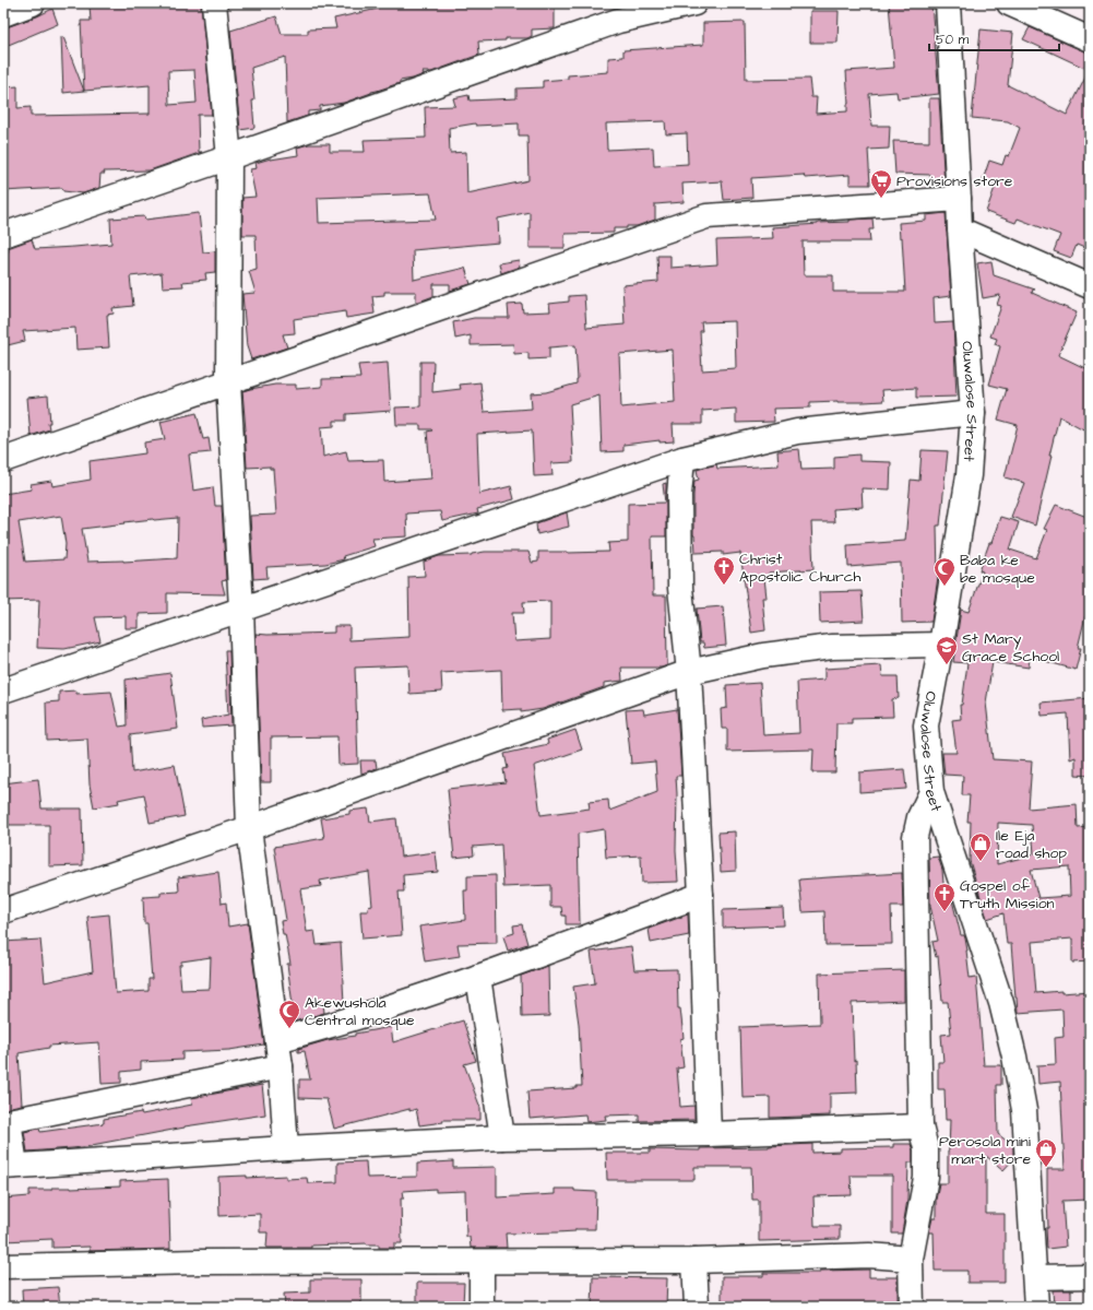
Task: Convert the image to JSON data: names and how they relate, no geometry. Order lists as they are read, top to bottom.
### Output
{
  "streets": {
    "street": ["Oluwalose Street"]
  },
  "places": {
    "supermarket": ["Provisions store"],
    "church": ["Christ Apostolic Church", "Gospel of Truth Mission"],
    "mosque": ["Baba ke be mosque", "Akewushola Central mosque"],
    "school or university": ["St Mary Grace School"],
    "shop": ["Ile Eja road shop", "Perosola mini mart store"]
  },
  "scale_bar": "50 m"
}
